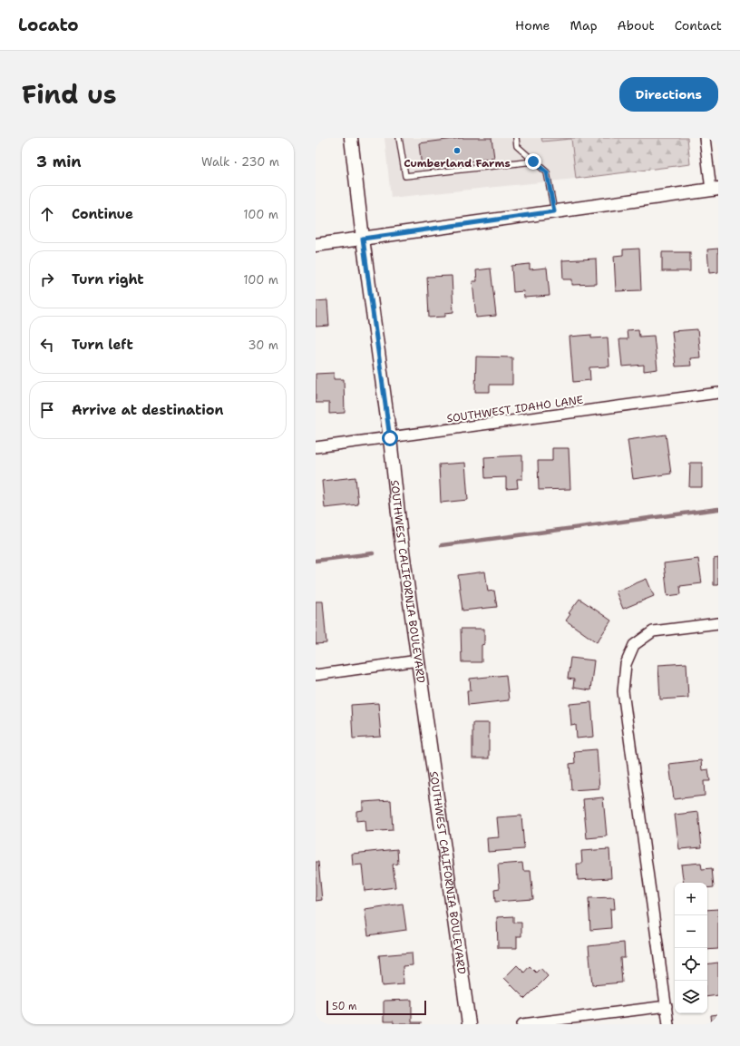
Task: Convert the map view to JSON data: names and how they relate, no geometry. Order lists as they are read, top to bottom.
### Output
{
  "streets": {
    "street": ["SOUTHWEST IDAHO LANE", "SOUTHWEST CALIFORNIA BOULEVARD"]
  },
  "crossings": [
    ["SOUTHWEST IDAHO LANE", "SOUTHWEST CALIFORNIA BOULEVARD"]
  ],
  "places": ["Cumberland Farms"],
  "scale_bar": "50 m",
  "page": {
    "header": "Locato",
    "nav": [
      "Home",
      "Map",
      "About",
      "Contact"
    ],
    "title": "Find us",
    "buttons": "Directions",
    "heading": ["3 min", "Walk · 230 m"],
    "list": [
      ["Continue", "100 m"],
      ["Turn right", "100 m"],
      ["Turn left", "30 m"],
      "Arrive at destination"
    ],
    "map_buttons": ["+", "−"],
    "scale": "50 m"
  }
}
